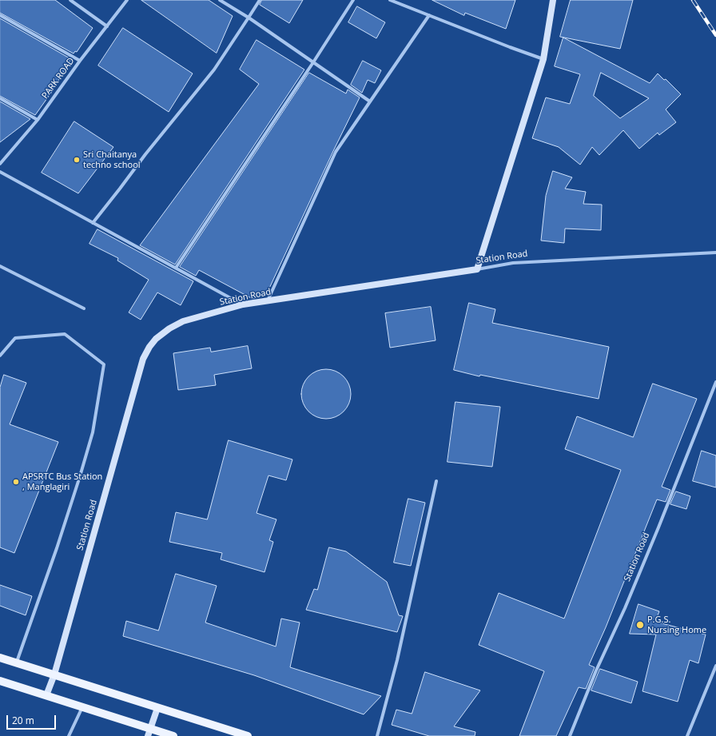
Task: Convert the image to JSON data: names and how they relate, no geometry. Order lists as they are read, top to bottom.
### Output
{
  "streets": {
    "street": ["PARK ROAD", "Station Road"]
  },
  "places": ["Sri Chaitanya techno school", "APSRTC Bus Station , Manglagiri", "P.G.S. Nursing Home"],
  "scale_bar": "20 m"
}
